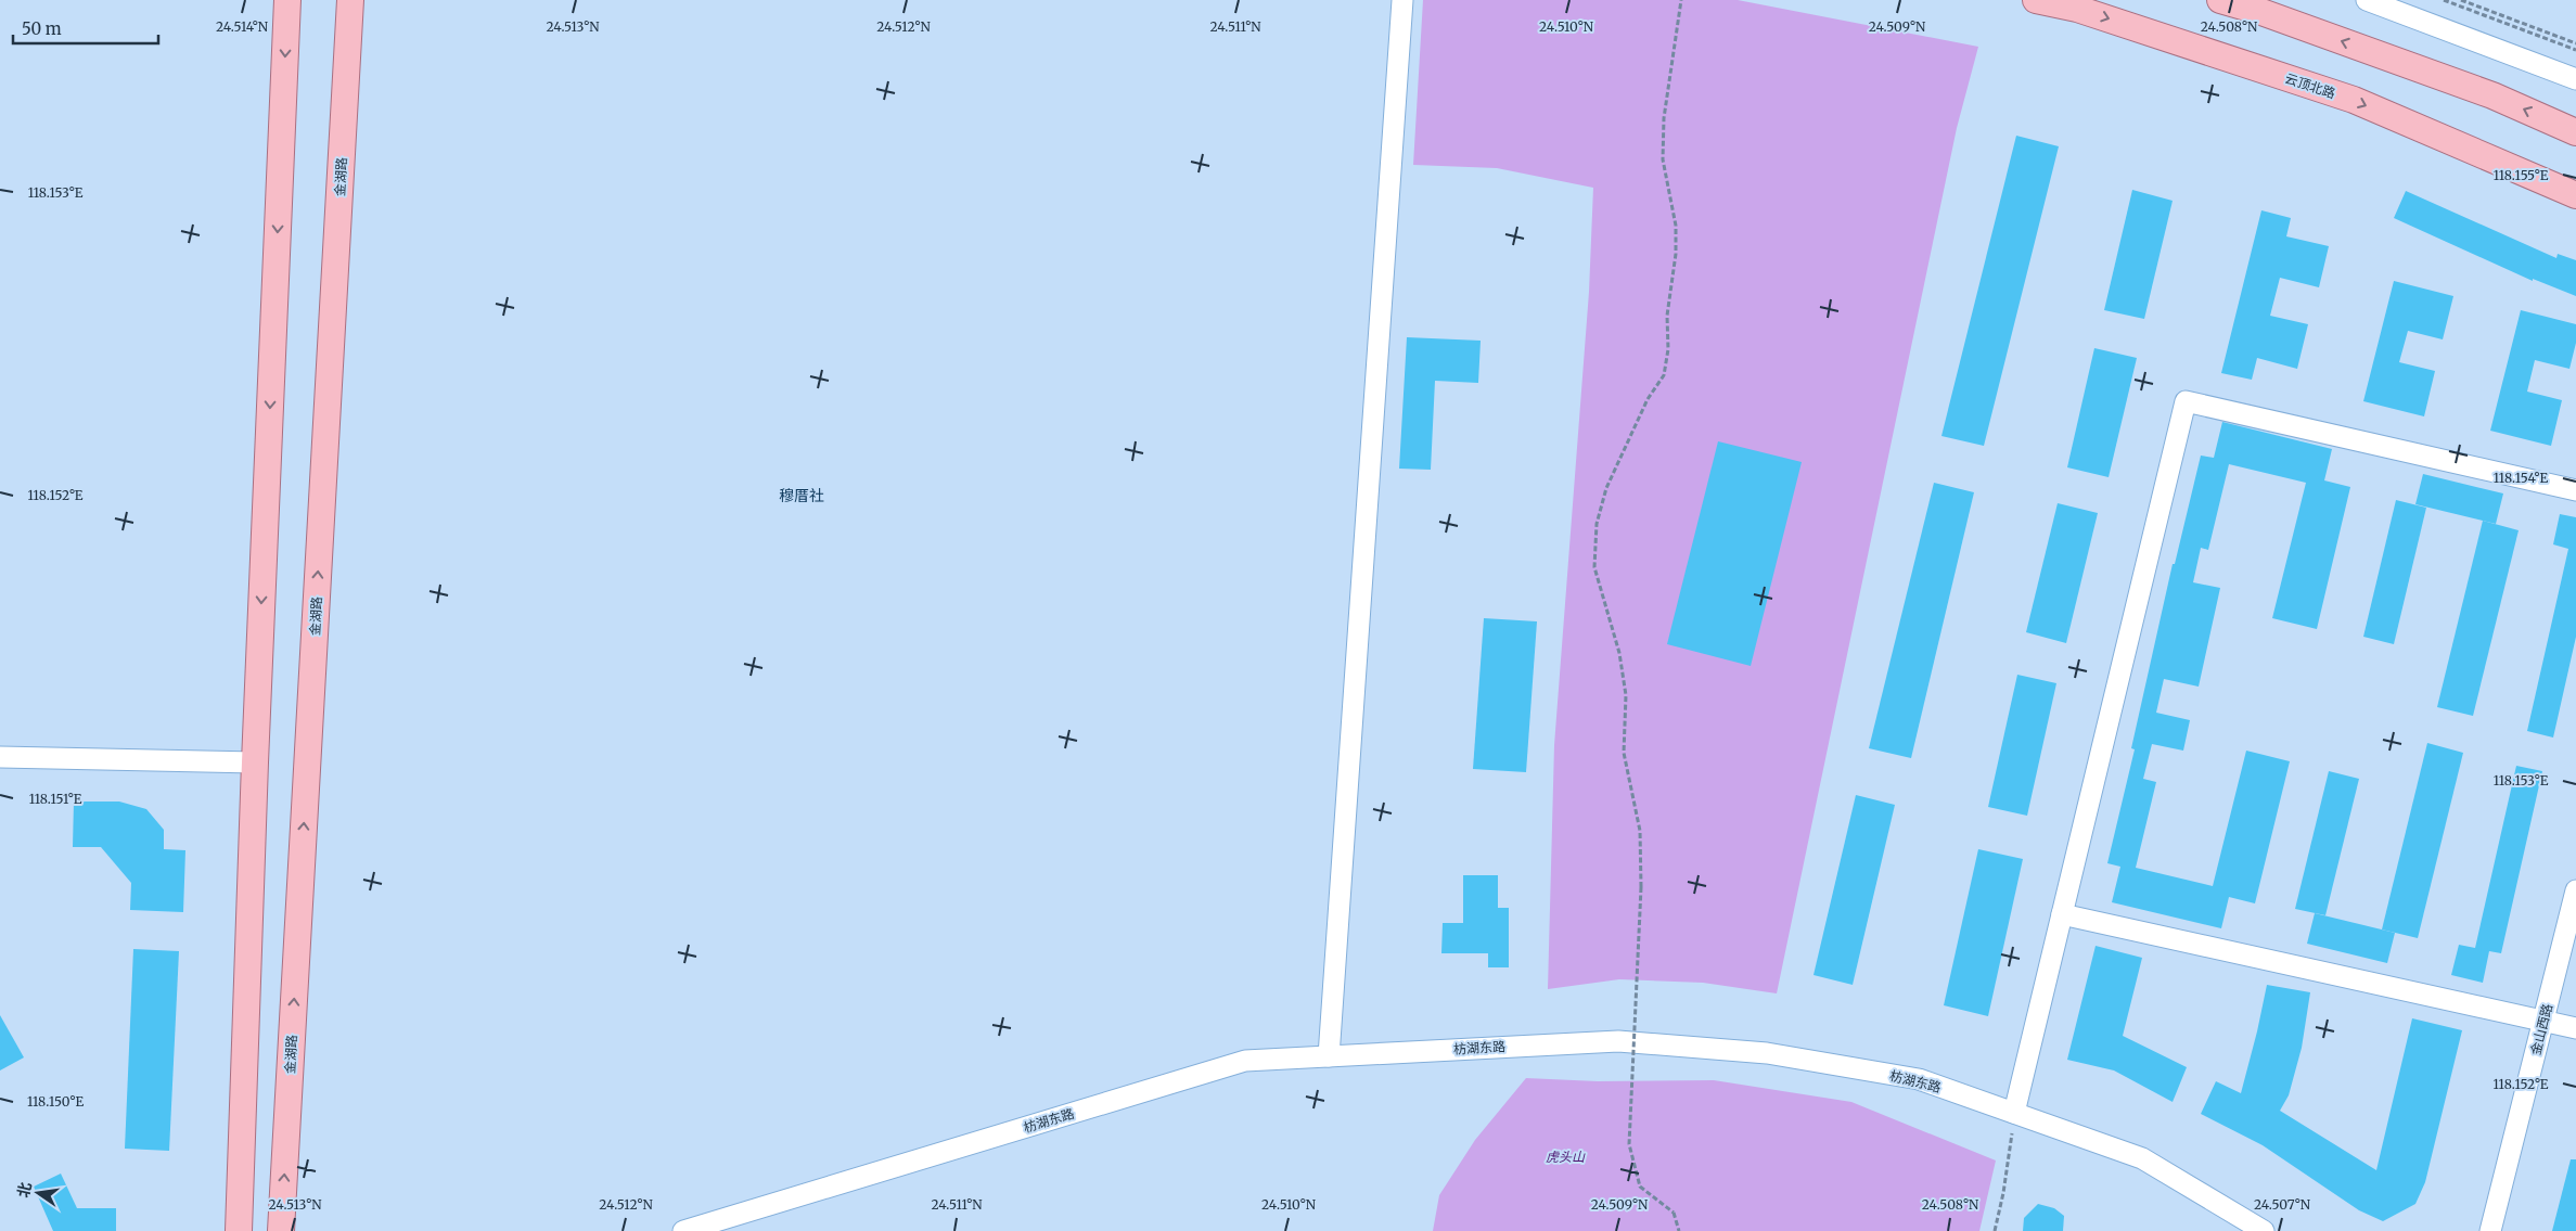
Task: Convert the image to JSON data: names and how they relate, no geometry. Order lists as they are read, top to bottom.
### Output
{
  "streets": {
    "main road": ["云顶北路", "金湖路"],
    "street": ["金山西路", "枋湖东路"]
  },
  "districts": ["穆厝社"],
  "parks": ["虎头山"],
  "scale_bar": "50 m",
  "north": "left",
  "coordinates": [
    "24.514°N",
    "24.513°N",
    "24.512°N",
    "24.511°N",
    "24.510°N",
    "24.509°N",
    "24.508°N",
    "118.155°E",
    "118.153°E",
    "118.154°E",
    "118.152°E",
    "118.151°E",
    "118.150°E",
    "24.507°N"
  ]
}
